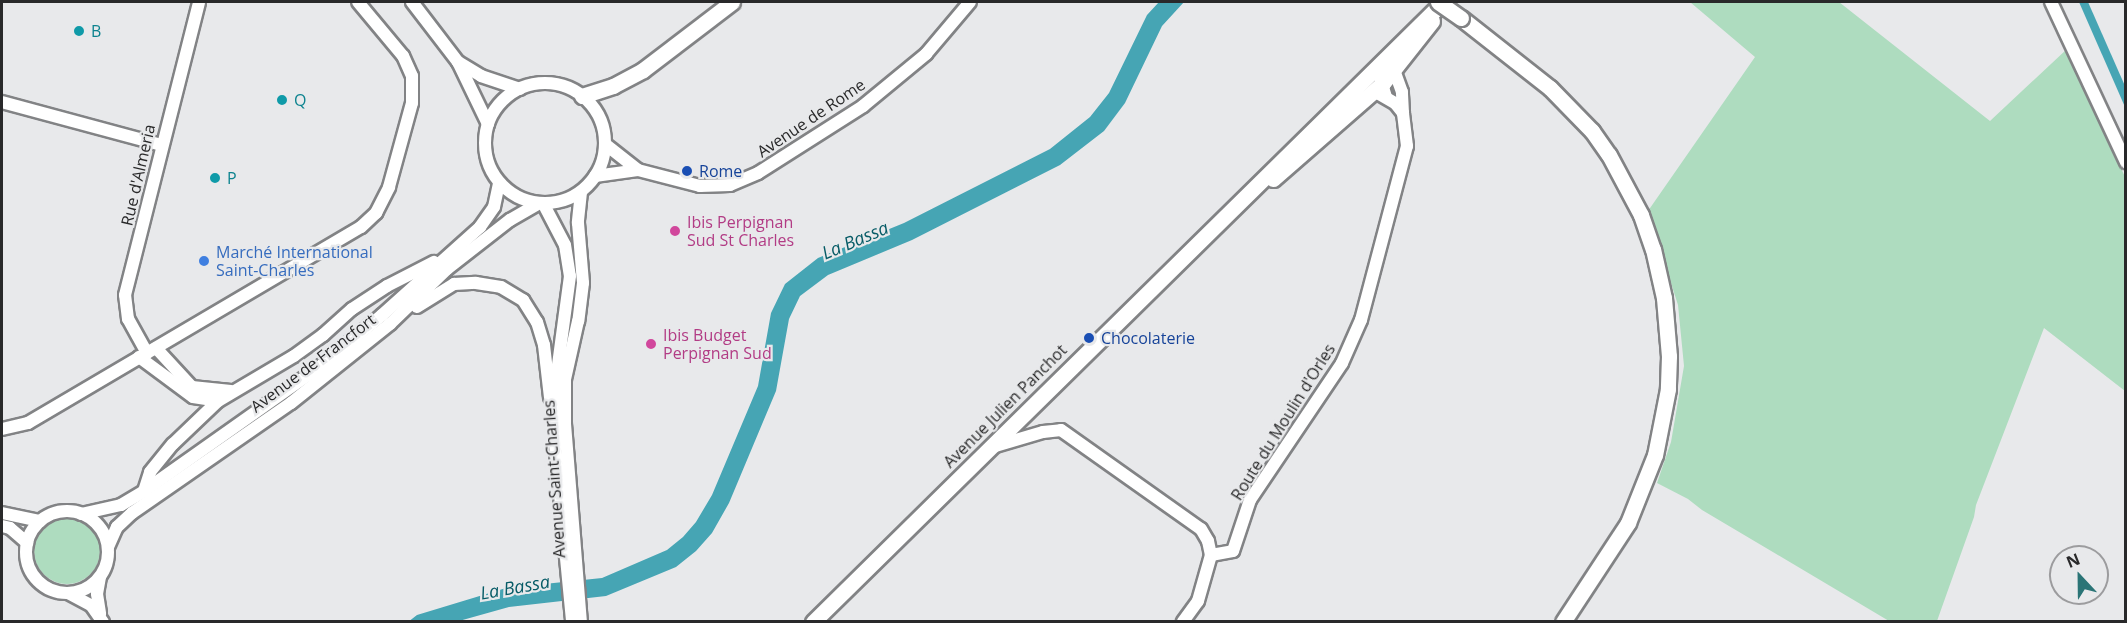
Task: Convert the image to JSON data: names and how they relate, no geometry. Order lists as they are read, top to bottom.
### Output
{
  "streets": {
    "main road": ["Avenue Julien Panchot"],
    "street": [
      "Avenue de Rome",
      "Rue d'Almeria",
      "Avenue de Francfort",
      "Route du Moulin d'Orles",
      "Avenue Saint-Charles"
    ]
  },
  "crossings": [
    ["Avenue de Rome", "Avenue de Francfort"],
    ["Avenue de Rome", "Avenue Saint-Charles"],
    ["Avenue de Francfort", "Avenue Saint-Charles"]
  ],
  "water": ["La Bassa"],
  "places": [
    "B",
    "Q",
    "Rome",
    "P",
    "Ibis Perpignan Sud St Charles",
    "Marché International Saint-Charles",
    "Chocolaterie",
    "Ibis Budget Perpignan Sud"
  ],
  "north": "top"
}
